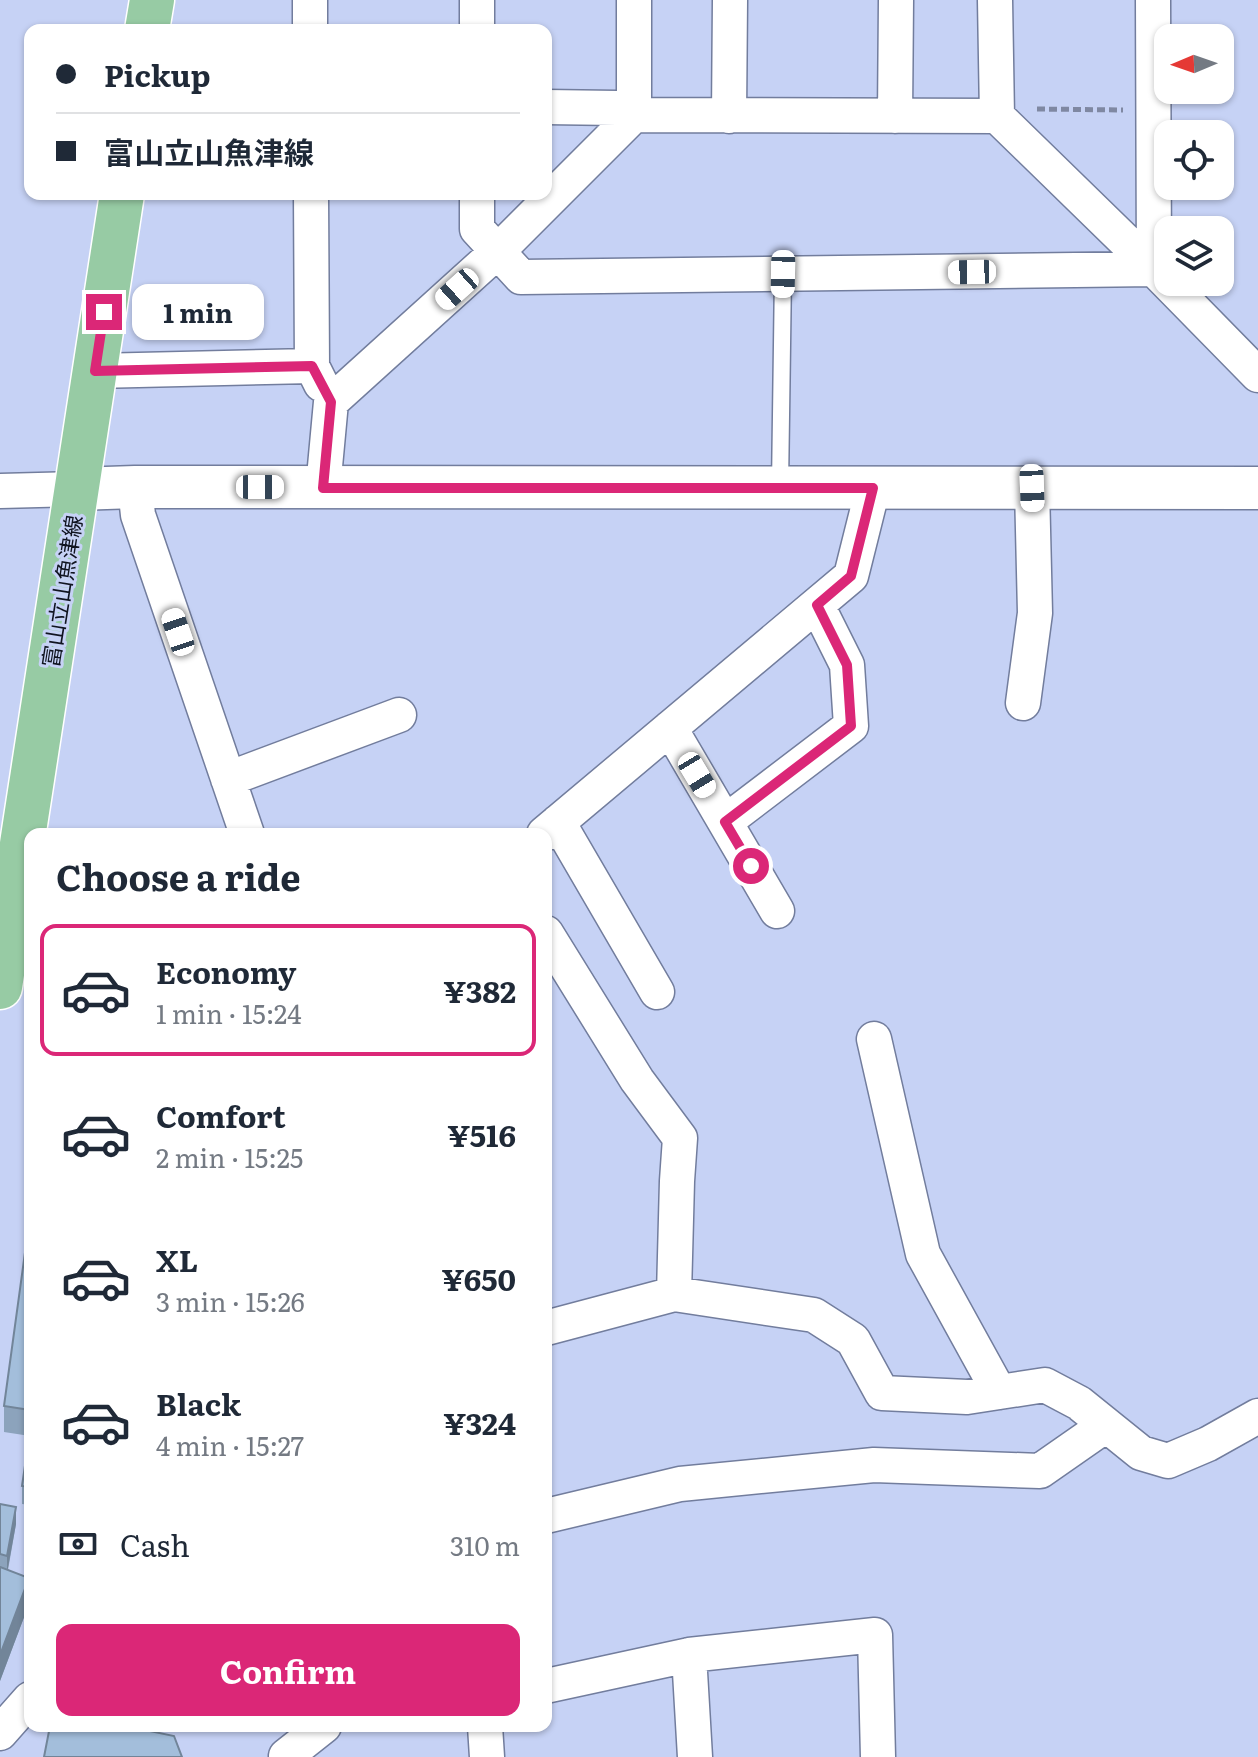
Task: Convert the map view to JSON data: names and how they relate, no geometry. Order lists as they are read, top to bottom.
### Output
{
  "streets": {
    "main road": ["富山立山魚津線"]
  },
  "north": "left",
  "page": {
    "banner": ["Pickup", "富山立山魚津線"],
    "bubble": "1 min",
    "heading": "Choose a ride",
    "list": [
      {
        "name": "Economy",
        "note": "1 min · 15:24",
        "value": "¥382"
      },
      {
        "name": "Comfort",
        "note": "2 min · 15:25",
        "value": "¥516"
      },
      {
        "name": "XL",
        "note": "3 min · 15:26",
        "value": "¥650"
      },
      {
        "name": "Black",
        "note": "4 min · 15:27",
        "value": "¥324"
      }
    ],
    "pay": ["Cash", "310 m"],
    "buttons": "Confirm"
  }
}
